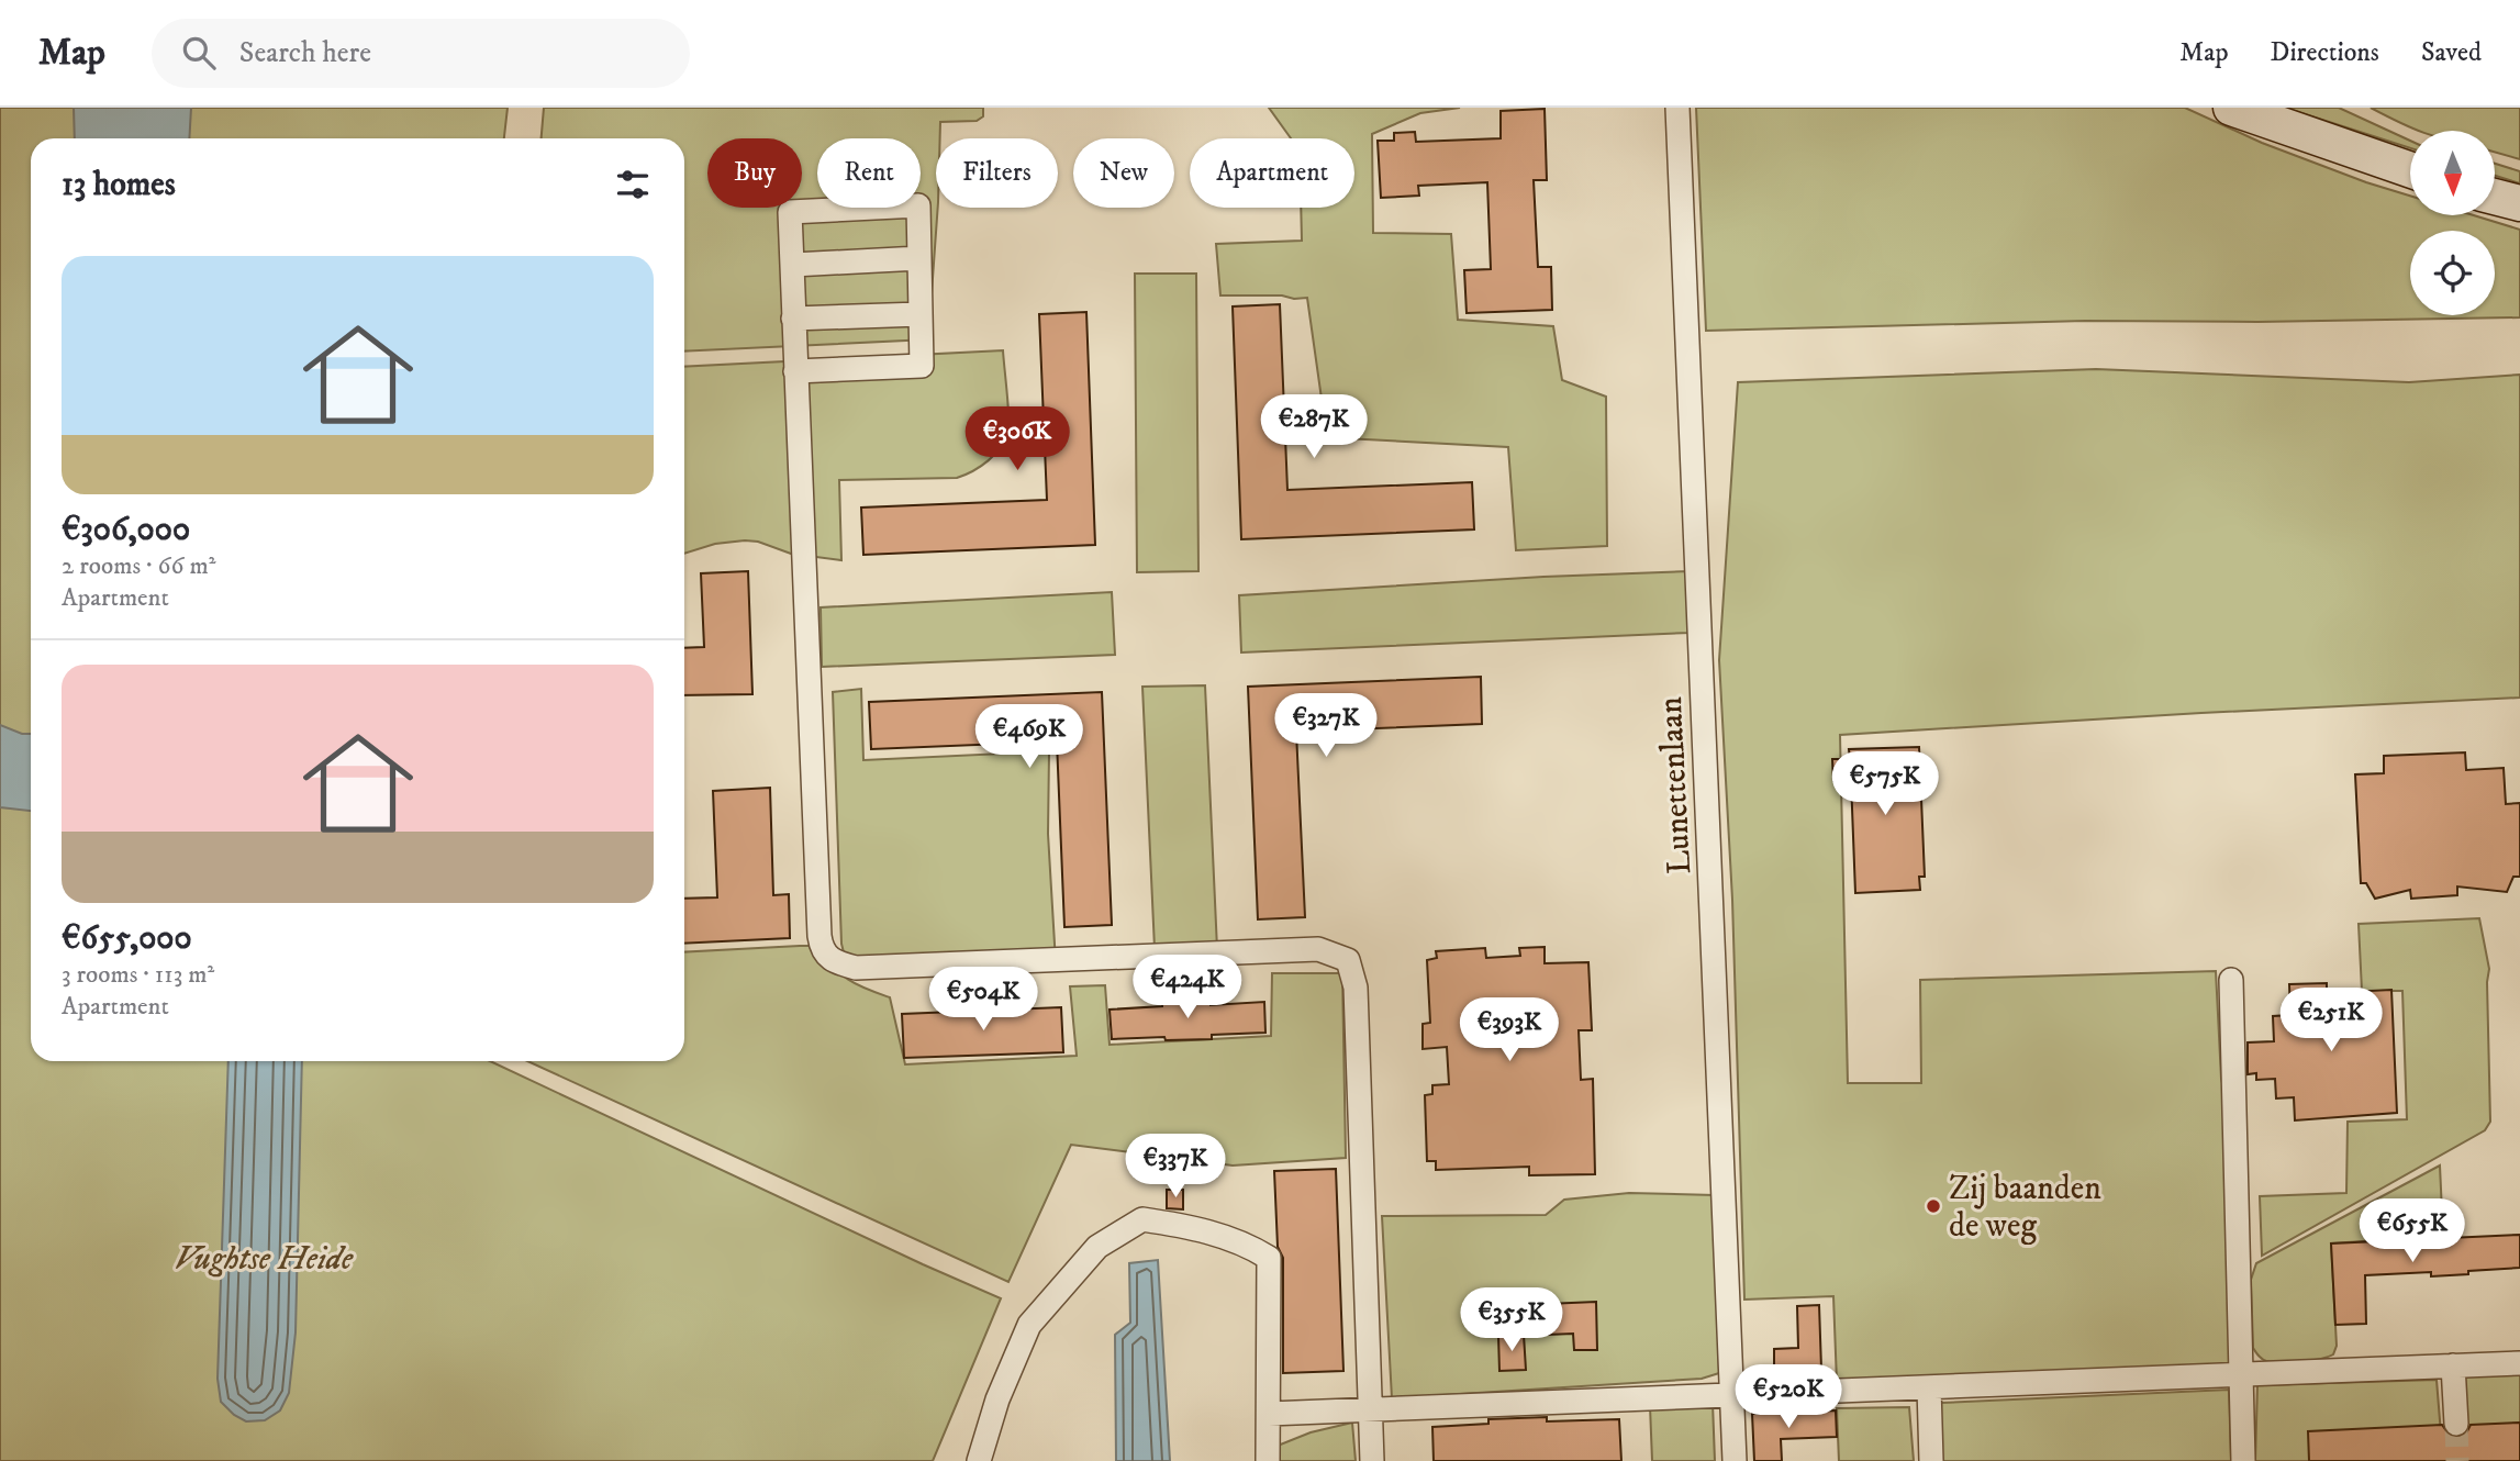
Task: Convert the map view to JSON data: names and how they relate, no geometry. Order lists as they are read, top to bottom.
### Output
{
  "streets": {
    "street": ["Lunettenlaan"]
  },
  "parks": ["Vughtse Heide"],
  "places": ["Zij baanden de weg"],
  "north": "bottom",
  "page": {
    "header": "Map",
    "search": "Search here",
    "nav": ["Map", "Directions", "Saved"],
    "chip": [
      "Buy",
      "Rent",
      "Filters",
      "New",
      "Apartment"
    ],
    "heading": "13 homes",
    "list": [
      {
        "name": "€306,000",
        "note": "2 rooms · 66 m² · Apartment"
      },
      {
        "name": "€655,000",
        "note": "3 rooms · 113 m² · Apartment"
      }
    ],
    "price": [
      "€287K",
      "€306K",
      "€327K",
      "€469K",
      "€575K",
      "€424K",
      "€504K",
      "€251K",
      "€393K",
      "€337K",
      "€655K",
      "€355K",
      "€520K"
    ]
  }
}
